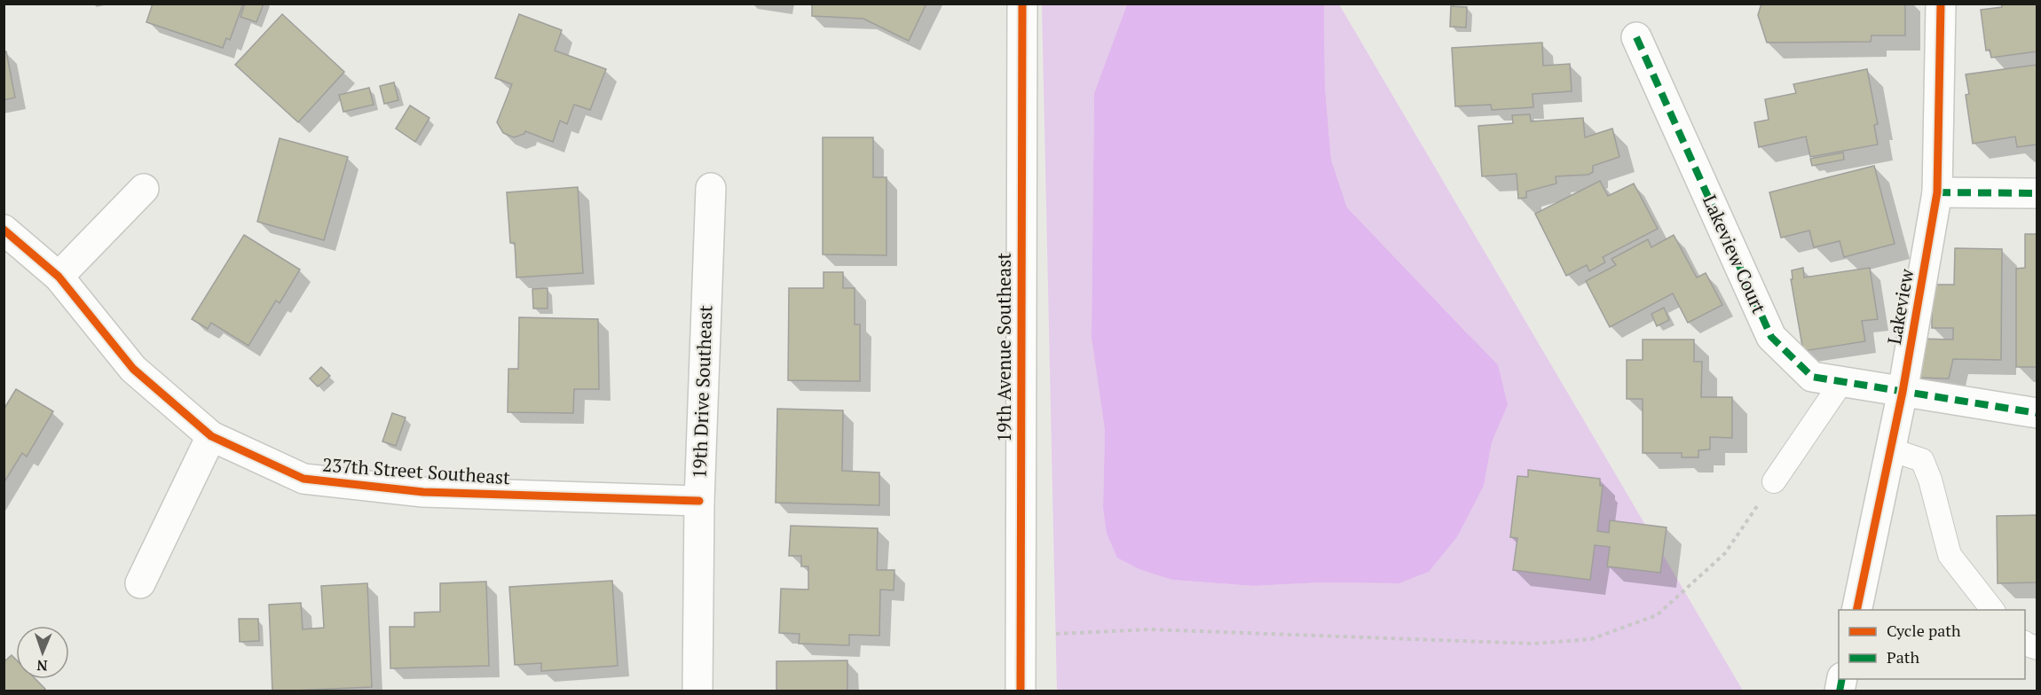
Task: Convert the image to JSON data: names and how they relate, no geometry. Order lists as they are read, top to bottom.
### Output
{
  "streets": {
    "street": [
      "Lakeview Court",
      "Lakeview",
      "19th Avenue Southeast",
      "19th Drive Southeast",
      "237th Street Southeast"
    ]
  },
  "crossings": [
    ["Lakeview Court", "Lakeview"],
    ["19th Drive Southeast", "237th Street Southeast"]
  ],
  "legend": ["Cycle path", "Path"],
  "north": "bottom"
}
